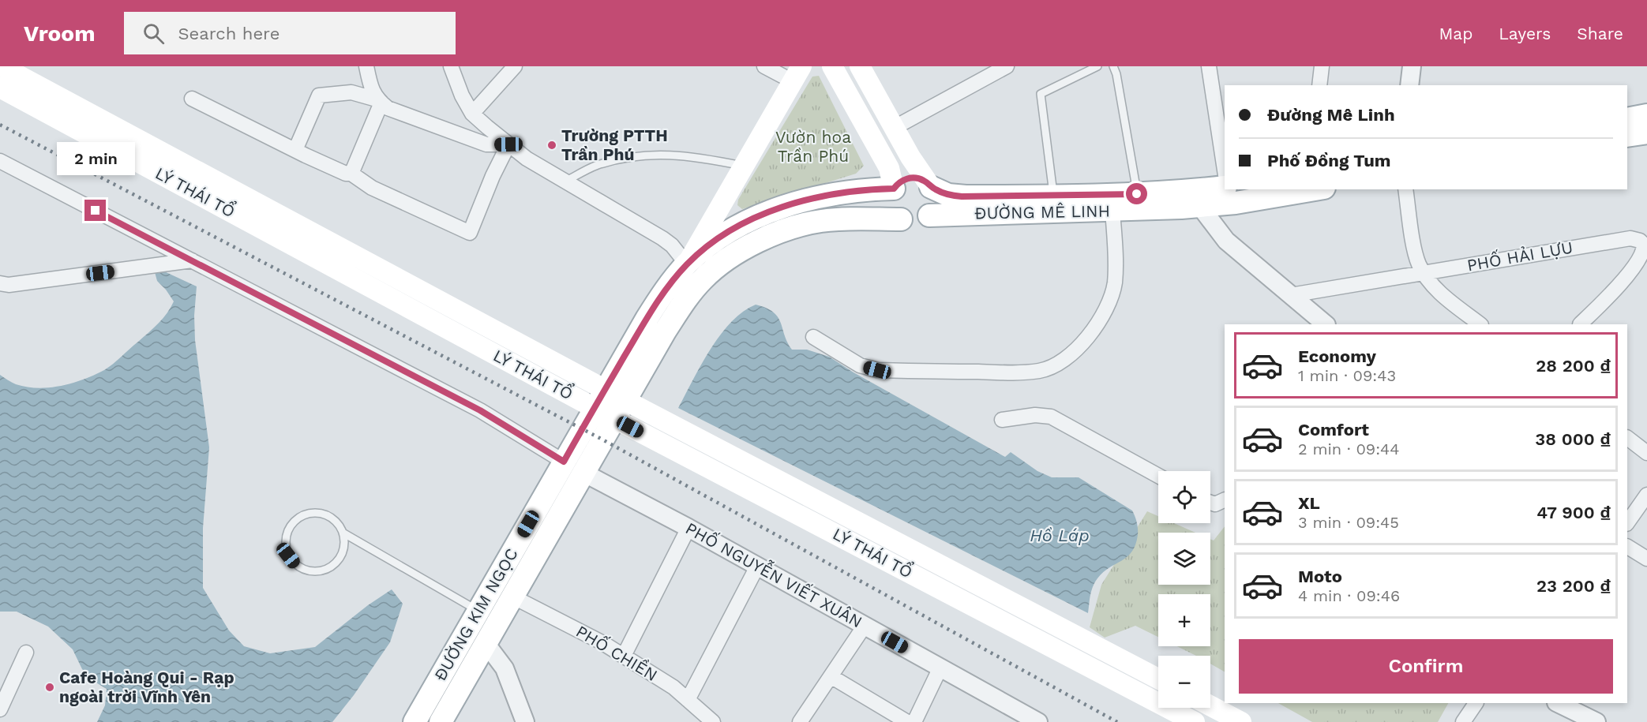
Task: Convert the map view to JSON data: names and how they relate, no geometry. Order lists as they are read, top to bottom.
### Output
{
  "streets": {
    "main road": ["LÝ THÁI TỔ", "ĐƯỜNG MÊ LINH", "ĐƯỜNG KIM NGỌC"],
    "street": ["PHỐ HẢI LỰU", "PHỐ NGUYỄN VIẾT XUÂN", "PHỐ CHIỀN"]
  },
  "crossings": [
    ["LÝ THÁI TỔ", "ĐƯỜNG KIM NGỌC"],
    ["ĐƯỜNG MÊ LINH", "ĐƯỜNG KIM NGỌC"],
    ["PHỐ NGUYỄN VIẾT XUÂN", "ĐƯỜNG KIM NGỌC"],
    ["ĐƯỜNG KIM NGỌC", "PHỐ CHIỀN"]
  ],
  "water": ["Hồ Láp"],
  "parks": ["Vườn hoa Trần Phú"],
  "places": ["Trường PTTH Trần Phú", "Cafe Hoàng Qui - Rạp ngoài trời Vĩnh Yên"],
  "page": {
    "header": "Vroom",
    "search": "Search here",
    "nav": ["Map", "Layers", "Share"],
    "banner": ["Đường Mê Linh", "Phố Đồng Tum"],
    "bubble": "2 min",
    "list": [
      {
        "name": "Economy",
        "note": "1 min · 09:43",
        "value": "28 200 ₫"
      },
      {
        "name": "Comfort",
        "note": "2 min · 09:44",
        "value": "38 000 ₫"
      },
      {
        "name": "XL",
        "note": "3 min · 09:45",
        "value": "47 900 ₫"
      },
      {
        "name": "Moto",
        "note": "4 min · 09:46",
        "value": "23 200 ₫"
      }
    ],
    "map_buttons": ["+", "−"],
    "buttons": "Confirm"
  }
}
